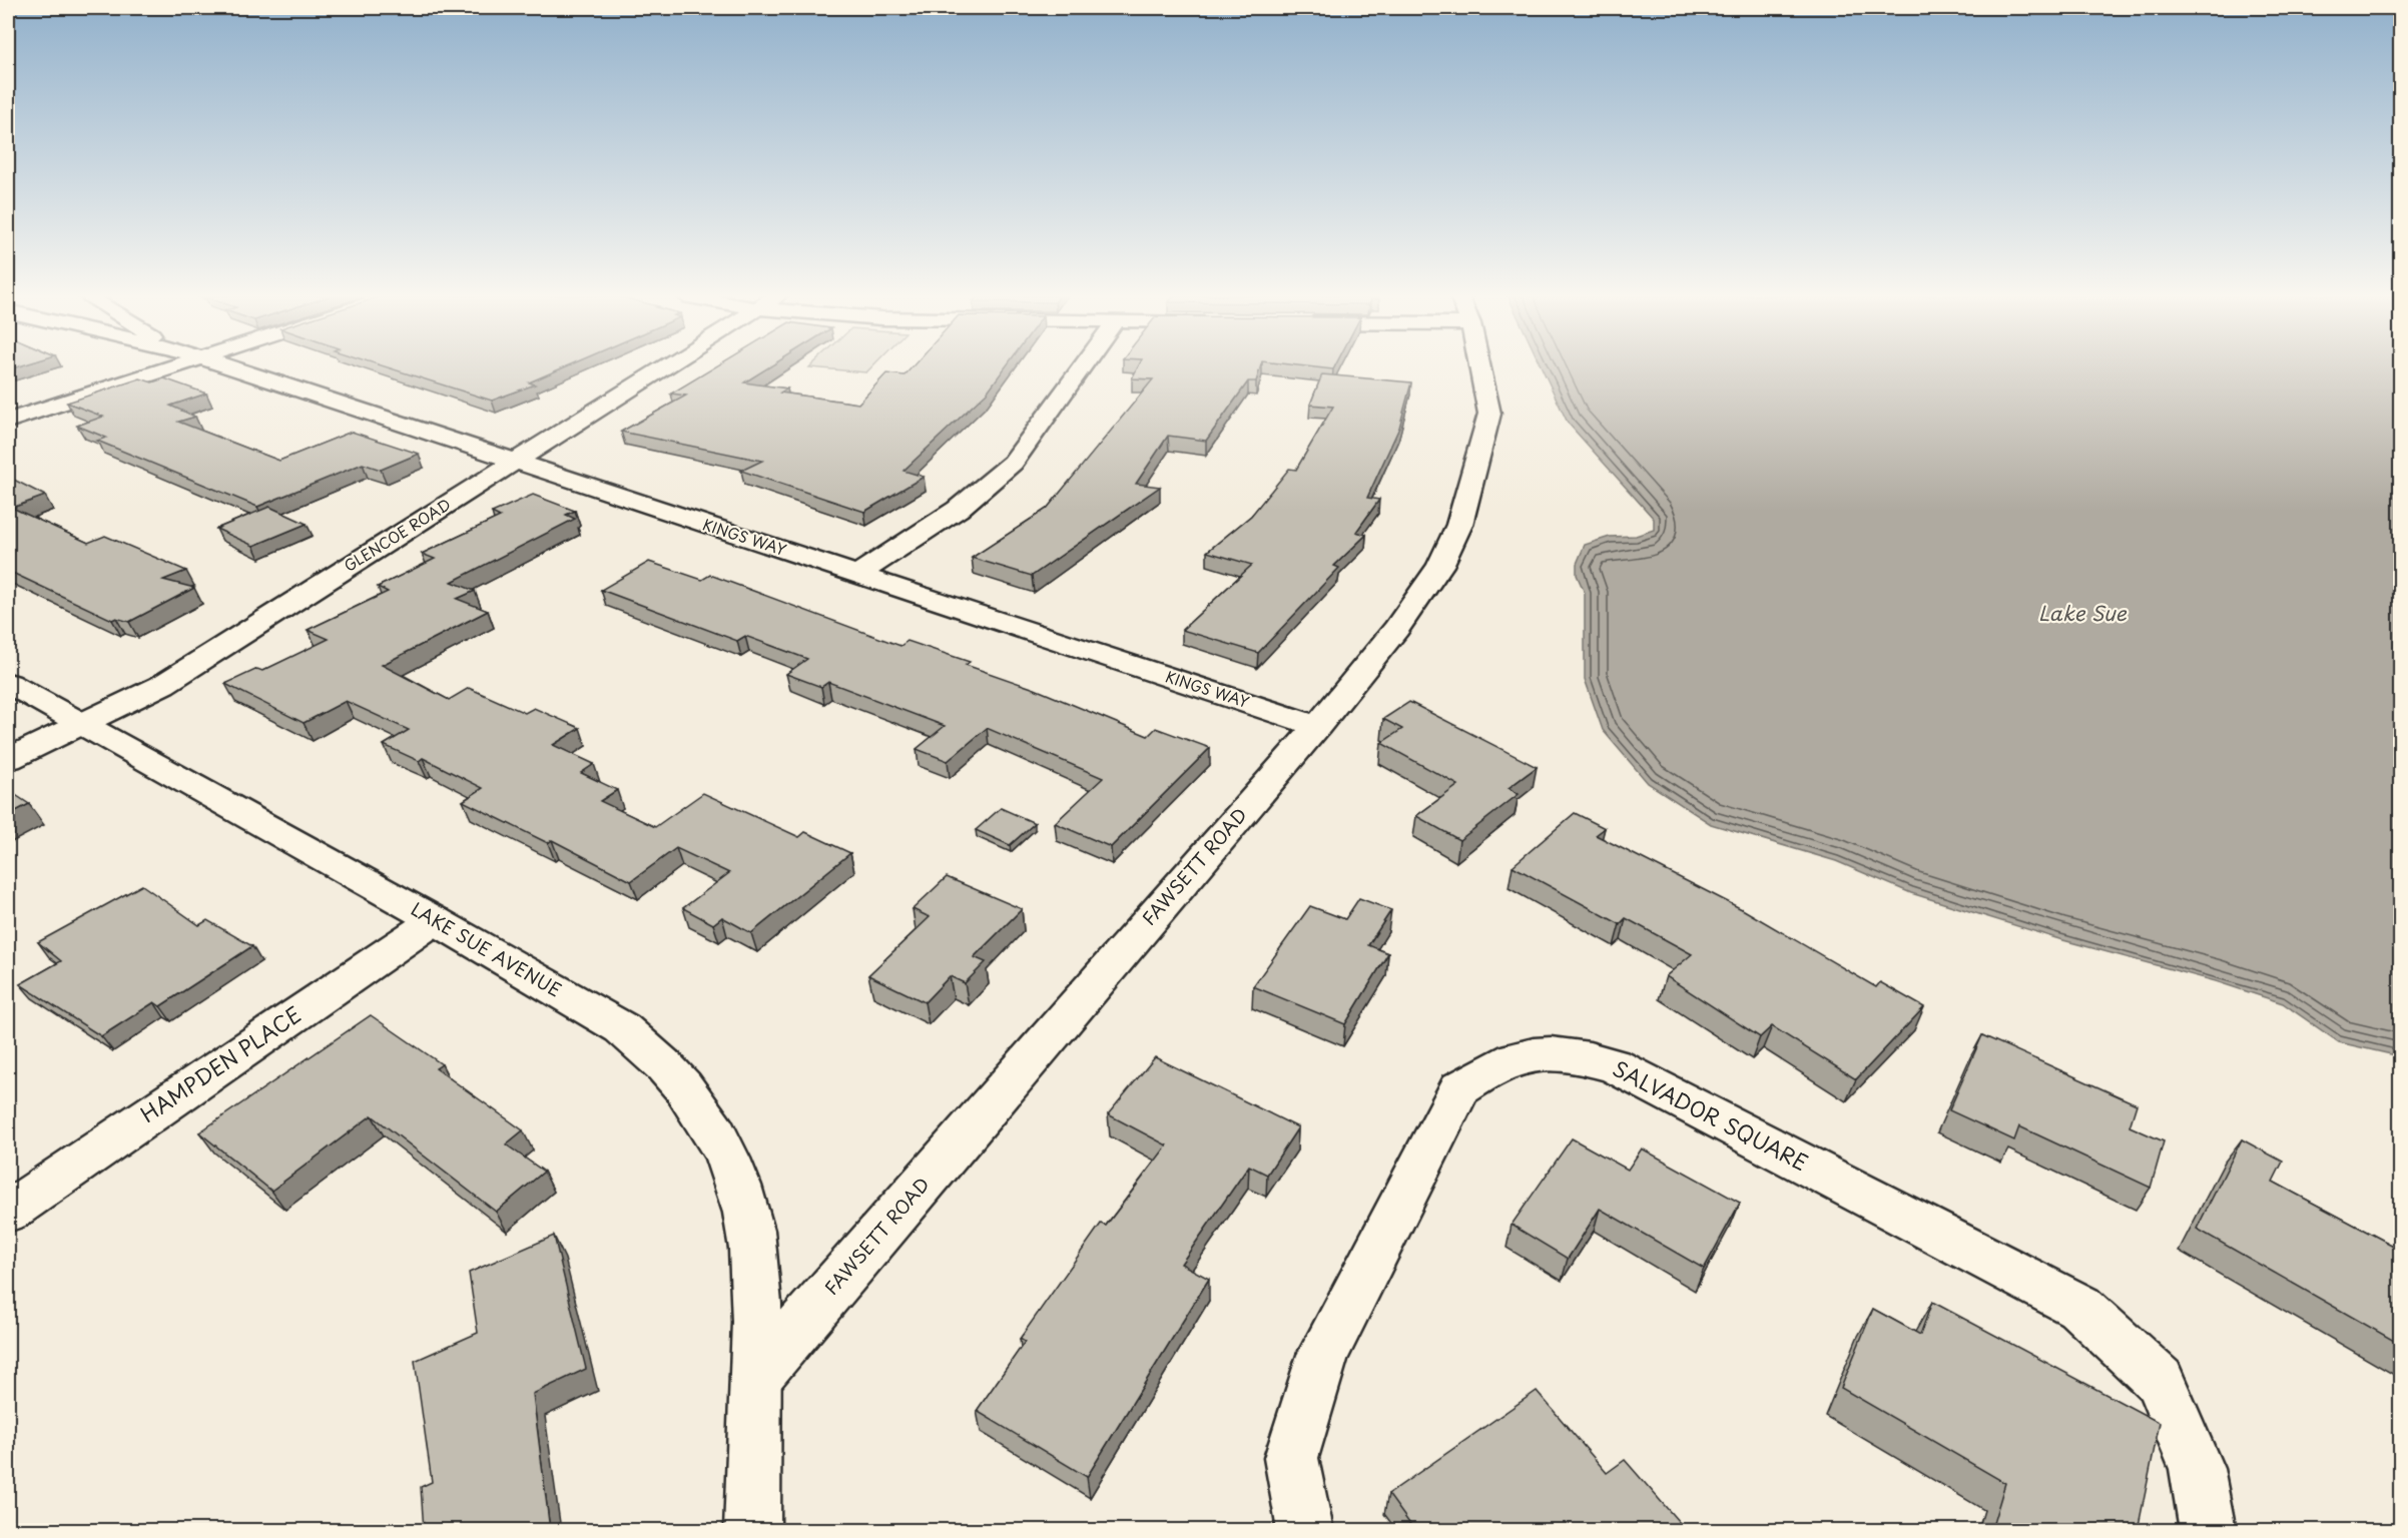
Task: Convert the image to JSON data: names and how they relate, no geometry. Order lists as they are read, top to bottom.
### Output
{
  "streets": {
    "street": [
      "GLENCOE ROAD",
      "KINGS WAY",
      "FAWSETT ROAD",
      "LAKE SUE AVENUE",
      "HAMPDEN PLACE",
      "SALVADOR SQUARE"
    ]
  },
  "crossings": [
    ["GLENCOE ROAD", "KINGS WAY"],
    ["GLENCOE ROAD", "LAKE SUE AVENUE"],
    ["KINGS WAY", "FAWSETT ROAD"],
    ["FAWSETT ROAD", "LAKE SUE AVENUE"],
    ["LAKE SUE AVENUE", "HAMPDEN PLACE"]
  ],
  "water": ["Lake Sue"]
}
